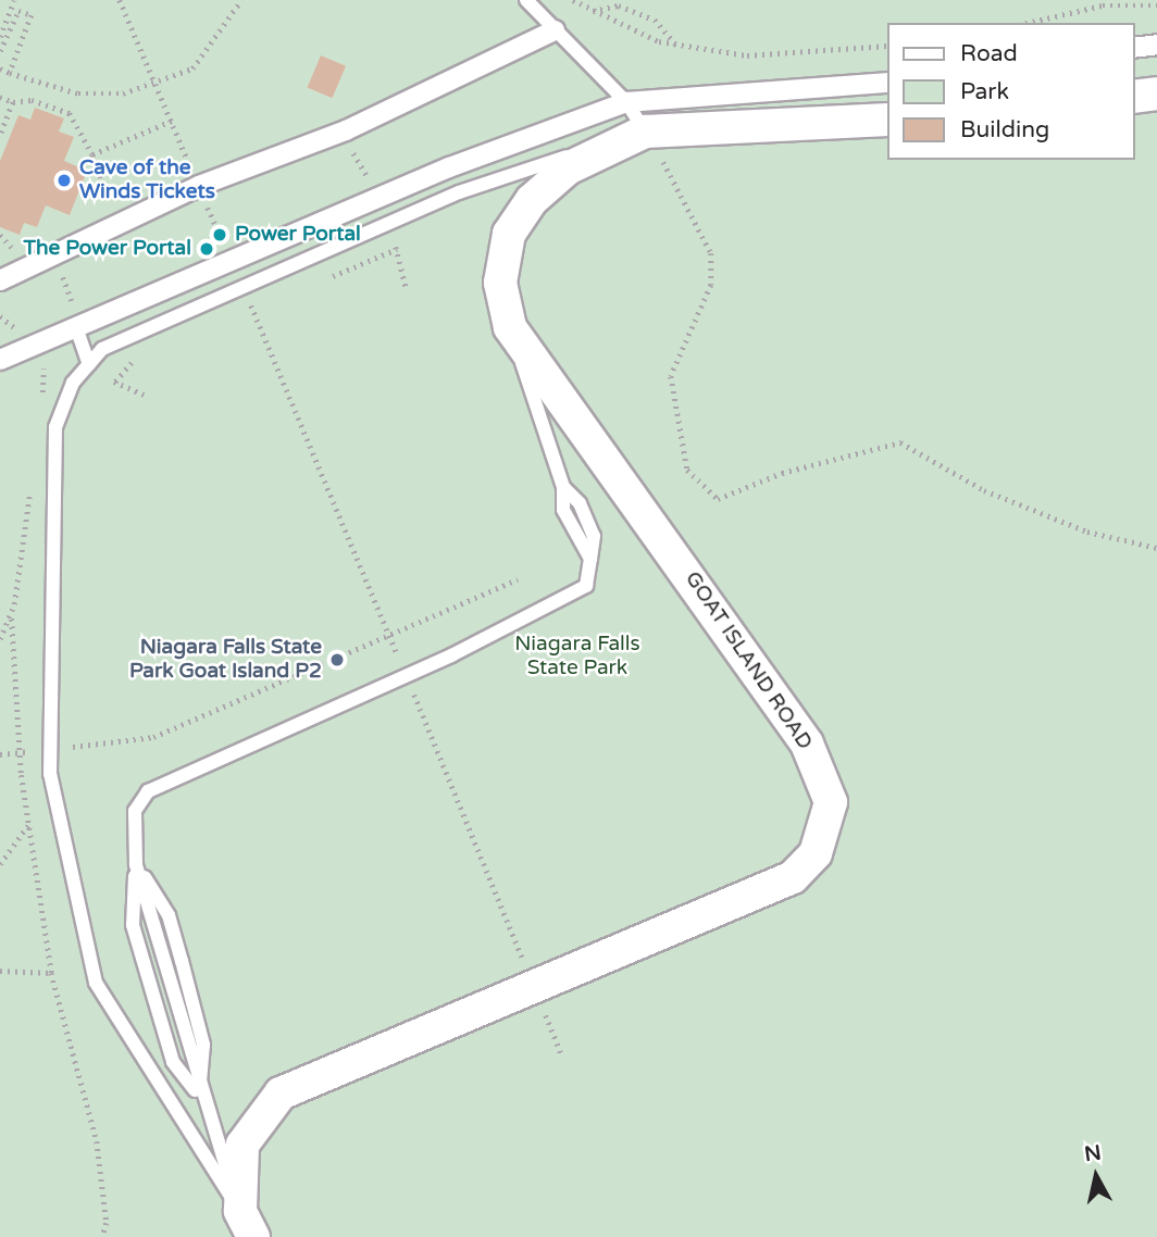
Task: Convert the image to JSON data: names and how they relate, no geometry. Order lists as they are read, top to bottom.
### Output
{
  "streets": {
    "street": ["GOAT ISLAND ROAD"]
  },
  "parks": ["Niagara Falls State Park"],
  "places": [
    "Cave of the Winds Tickets",
    "Power Portal",
    "The Power Portal",
    "Niagara Falls State Park Goat Island P2"
  ],
  "legend": ["Road", "Park", "Building"],
  "north": "top"
}
